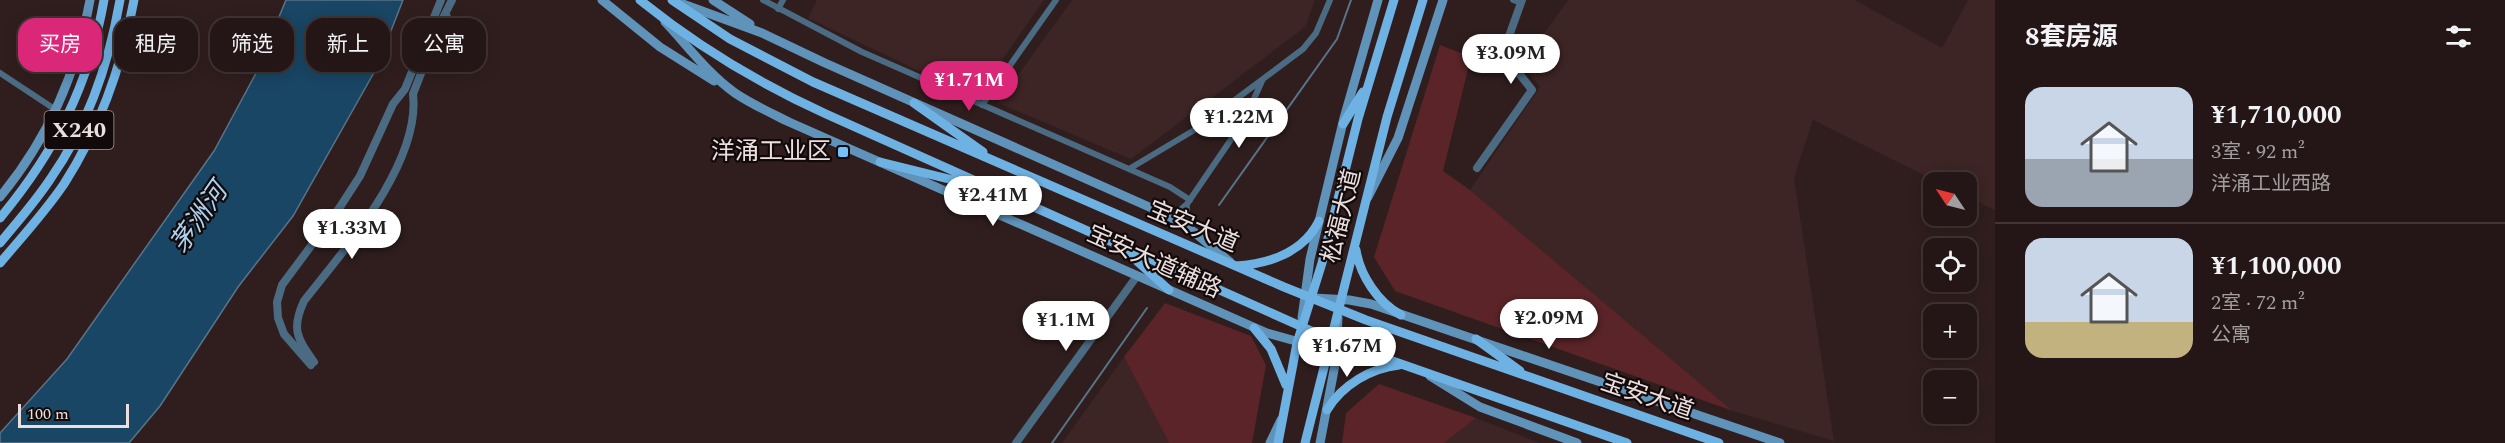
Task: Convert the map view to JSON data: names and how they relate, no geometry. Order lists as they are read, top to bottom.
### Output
{
  "streets": {
    "main road": [
      "X240",
      "松福大道",
      "宝安大道",
      "宝安大道辅路"
    ]
  },
  "crossings": [
    ["松福大道", "宝安大道"],
    ["松福大道", "宝安大道辅路"],
    ["宝安大道", "宝安大道辅路"]
  ],
  "water": ["茅洲河"],
  "places": {
    "transit": ["洋涌工业区"]
  },
  "scale_bar": "100 m",
  "north": "top left",
  "page": {
    "heading": "8套房源",
    "chip": [
      "买房",
      "租房",
      "筛选",
      "新上",
      "公寓"
    ],
    "price": [
      "¥3.09M",
      "¥1.71M",
      "¥1.22M",
      "¥2.41M",
      "¥1.33M",
      "¥2.09M",
      "¥1.1M",
      "¥1.67M"
    ],
    "list": [
      {
        "name": "¥1,710,000",
        "note": "3室 · 92 m² · 洋涌工业西路"
      },
      {
        "name": "¥1,100,000",
        "note": "2室 · 72 m² · 公寓"
      }
    ],
    "map_buttons": ["+", "−"],
    "scale": "100 m"
  }
}
